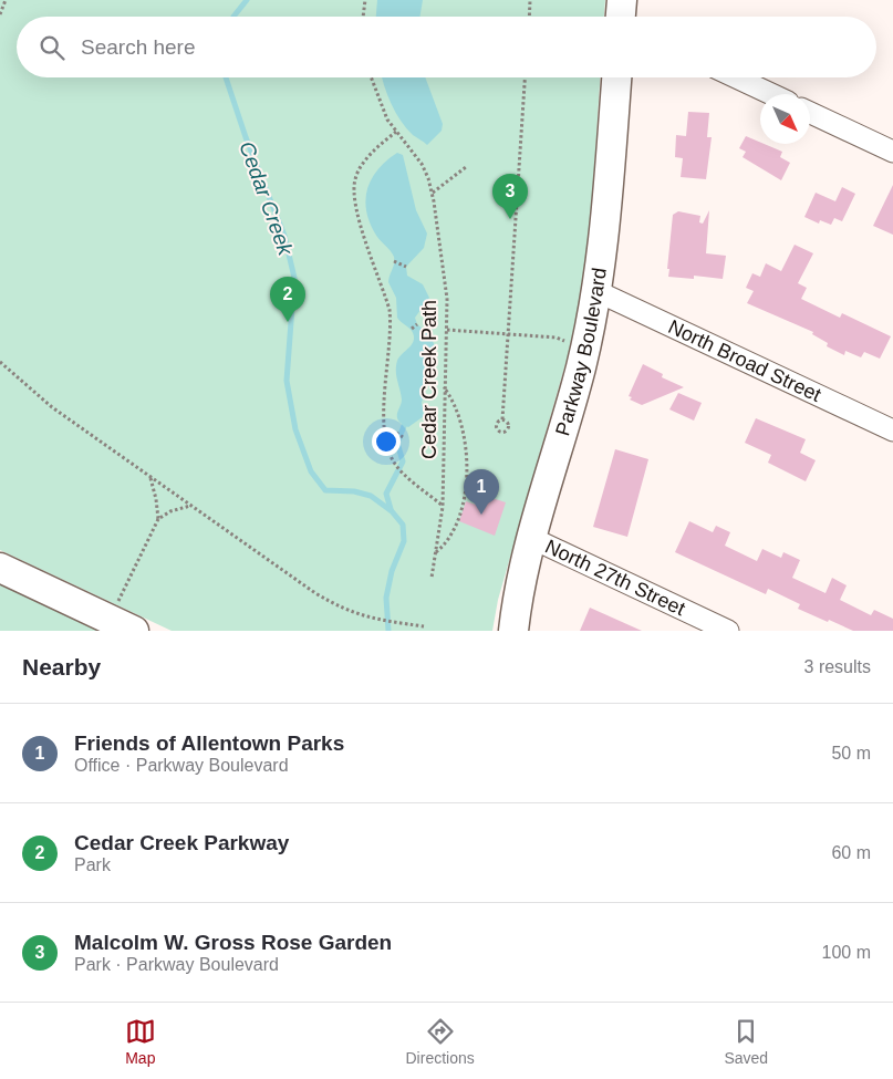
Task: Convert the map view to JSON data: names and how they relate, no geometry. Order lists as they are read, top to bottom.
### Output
{
  "streets": {
    "street": ["Parkway Boulevard", "North Broad Street", "North 27th Street"],
    "path": ["Cedar Creek Path"]
  },
  "crossings": [
    ["Parkway Boulevard", "North Broad Street"],
    ["Parkway Boulevard", "North 27th Street"]
  ],
  "water": ["Cedar Creek"],
  "north": "bottom right",
  "page": {
    "search": "Search here",
    "pins": ["3", "2", "1"],
    "heading": ["Nearby", "3 results"],
    "list": [
      {
        "mark": "1",
        "name": "Friends of Allentown Parks",
        "note": "Office · Parkway Boulevard",
        "value": "50 m"
      },
      {
        "mark": "2",
        "name": "Cedar Creek Parkway",
        "note": "Park",
        "value": "60 m"
      },
      {
        "mark": "3",
        "name": "Malcolm W. Gross Rose Garden",
        "note": "Park · Parkway Boulevard",
        "value": "100 m"
      }
    ],
    "nav": ["Map", "Directions", "Saved"]
  }
}
